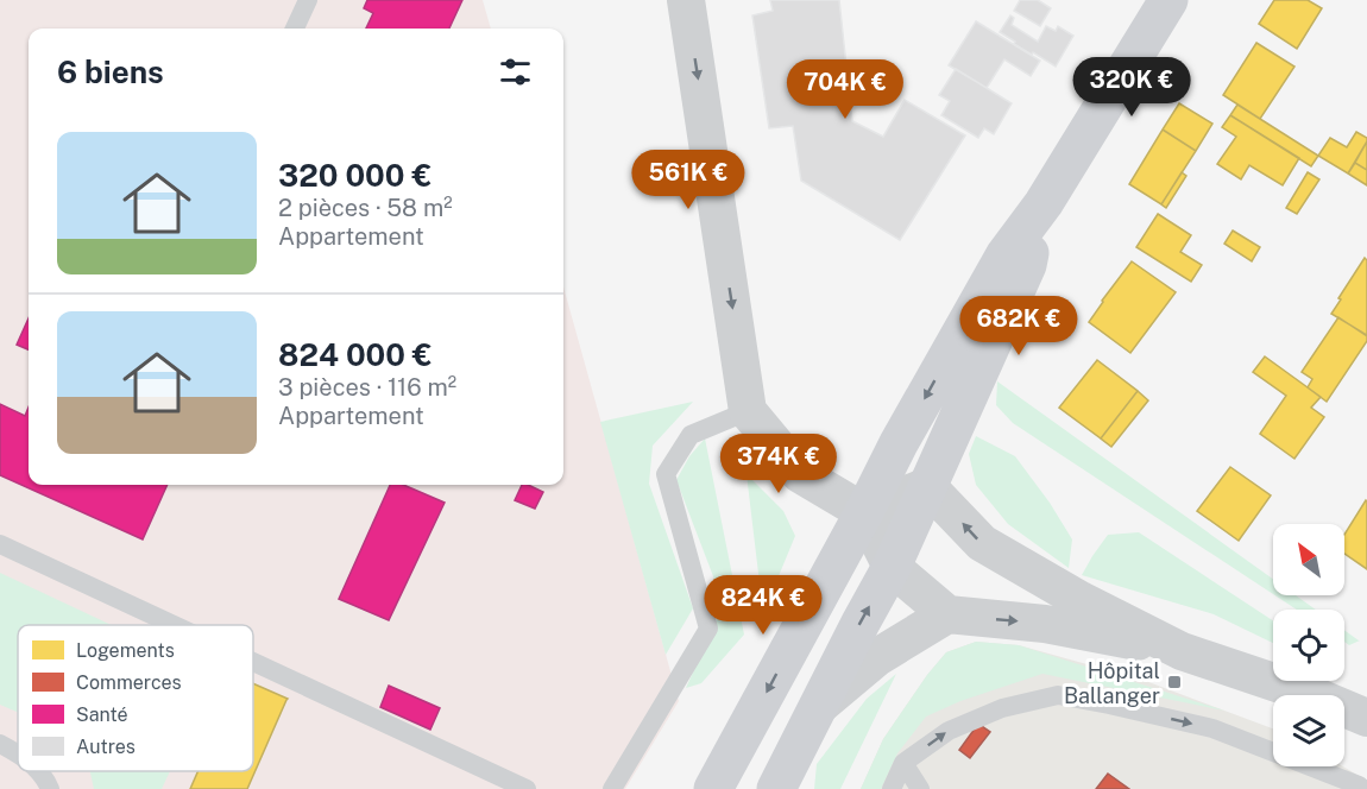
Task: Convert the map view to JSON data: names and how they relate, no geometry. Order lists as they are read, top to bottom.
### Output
{
  "places": {
    "transit": ["Hôpital Ballanger"]
  },
  "legend": [
    "Logements",
    "Commerces",
    "Santé",
    "Autres"
  ],
  "north": "top left",
  "page": {
    "heading": "6 biens",
    "price": [
      "320K €",
      "704K €",
      "561K €",
      "682K €",
      "374K €",
      "824K €"
    ],
    "list": [
      {
        "name": "320 000 €",
        "note": "2 pièces · 58 m² · Appartement"
      },
      {
        "name": "824 000 €",
        "note": "3 pièces · 116 m² · Appartement"
      }
    ]
  }
}
